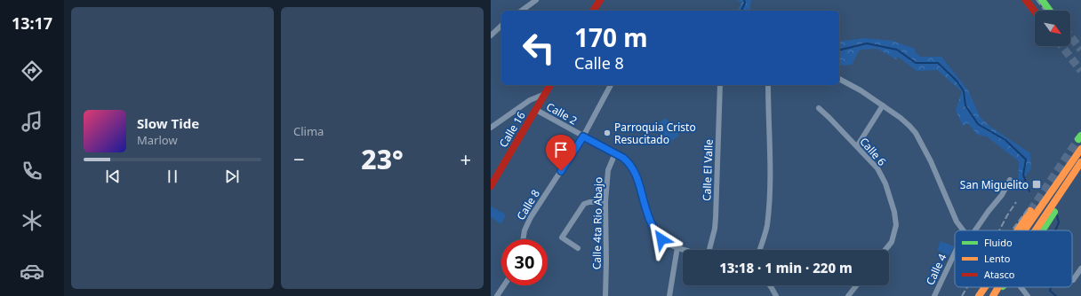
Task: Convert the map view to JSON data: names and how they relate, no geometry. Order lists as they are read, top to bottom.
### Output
{
  "streets": {
    "main road": ["Calle 16"],
    "street": [
      "Calle 2",
      "Calle 6",
      "Calle El Valle",
      "Calle 8",
      "Calle 4ta Rio Abajo",
      "Calle 4"
    ]
  },
  "crossings": [
    ["Calle 2", "Calle 16"],
    ["Calle 2", "Calle 8"],
    ["Calle 2", "Calle 4ta Rio Abajo"]
  ],
  "places": {
    "other": ["Parroquia Cristo Resucitado"],
    "transit": ["San Miguelito"]
  },
  "legend": ["Fluido", "Lento", "Atasco"],
  "north": "bottom right",
  "page": {
    "tabs": "13:17",
    "tile": "Clima",
    "turn": ["170 m", "Calle 8"],
    "song": ["Slow Tide", "Marlow"],
    "heat": ["−", "23°", "+"],
    "limit": "30",
    "trip": "13:18 · 1 min · 220 m"
  }
}
